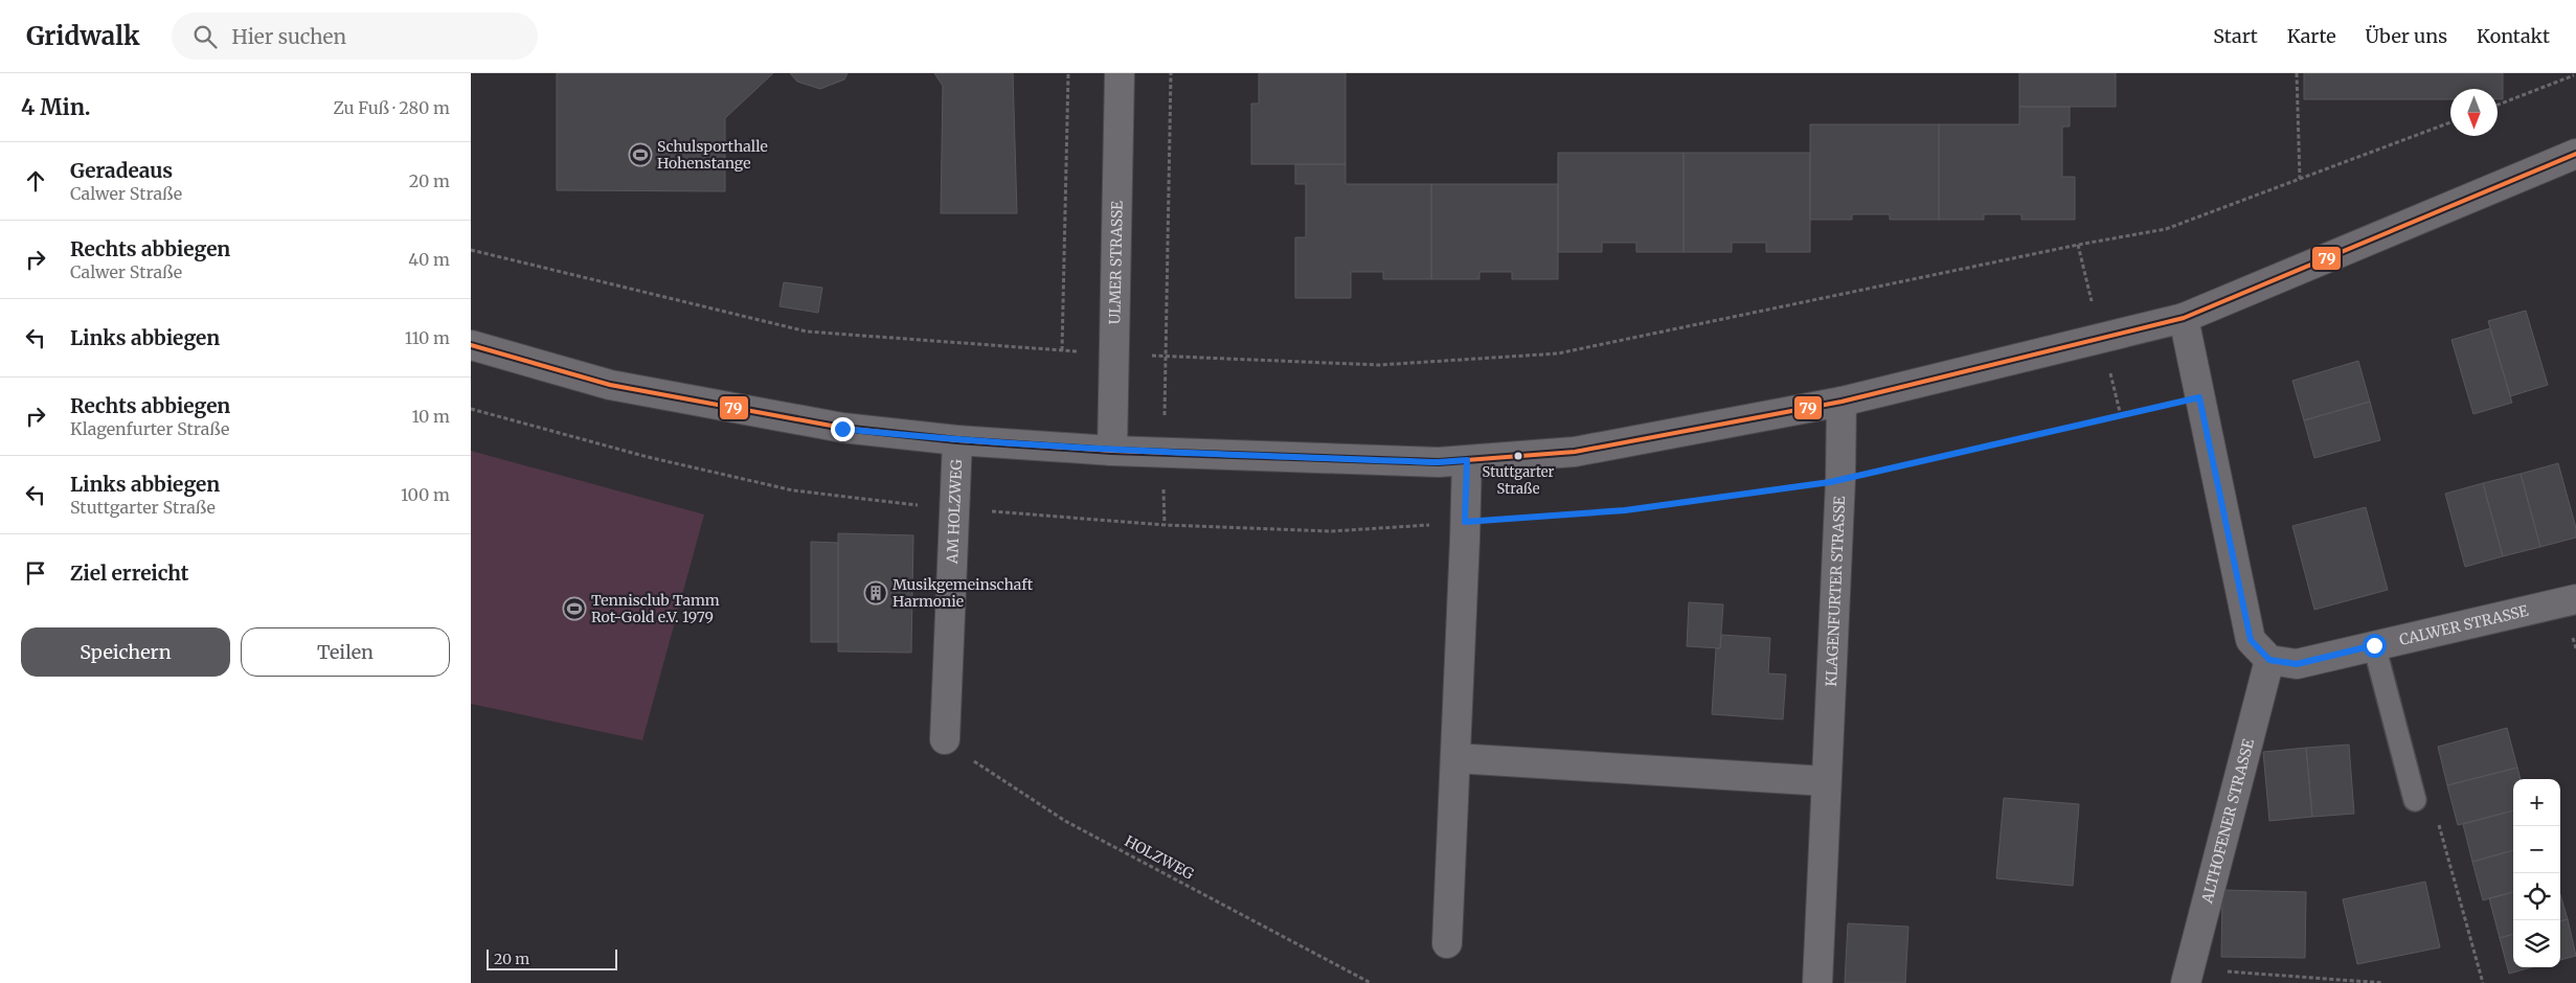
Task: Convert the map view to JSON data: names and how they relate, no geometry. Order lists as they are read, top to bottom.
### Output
{
  "streets": {
    "street": [
      "ULMER STRASSE",
      "AM HOLZWEG",
      "KLAGENFURTER STRASSE",
      "CALWER STRASSE",
      "ALTHOFENER STRASSE"
    ],
    "path": ["HOLZWEG"]
  },
  "crossings": [
    ["AM HOLZWEG", "HOLZWEG"],
    ["CALWER STRASSE", "ALTHOFENER STRASSE"]
  ],
  "places": {
    "sports": ["Schulsporthalle Hohenstange", "Tennisclub Tamm Rot-Gold e.V. 1979"],
    "other": ["Stuttgarter Straße"],
    "building": ["Musikgemeinschaft Harmonie"]
  },
  "lines": ["transit line 79"],
  "scale_bar": "20 m",
  "north": "bottom",
  "page": {
    "header": "Gridwalk",
    "search": "Hier suchen",
    "nav": [
      "Start",
      "Karte",
      "Über uns",
      "Kontakt"
    ],
    "heading": ["4 Min.", "Zu Fuß · 280 m"],
    "list": [
      ["Geradeaus", "Calwer Straße", "20 m"],
      ["Rechts abbiegen", "Calwer Straße", "40 m"],
      ["Links abbiegen", "110 m"],
      ["Rechts abbiegen", "Klagenfurter Straße", "10 m"],
      ["Links abbiegen", "Stuttgarter Straße", "100 m"],
      "Ziel erreicht"
    ],
    "buttons": ["Speichern", "Teilen"],
    "map_buttons": ["+", "−"],
    "scale": "20 m"
  }
}
